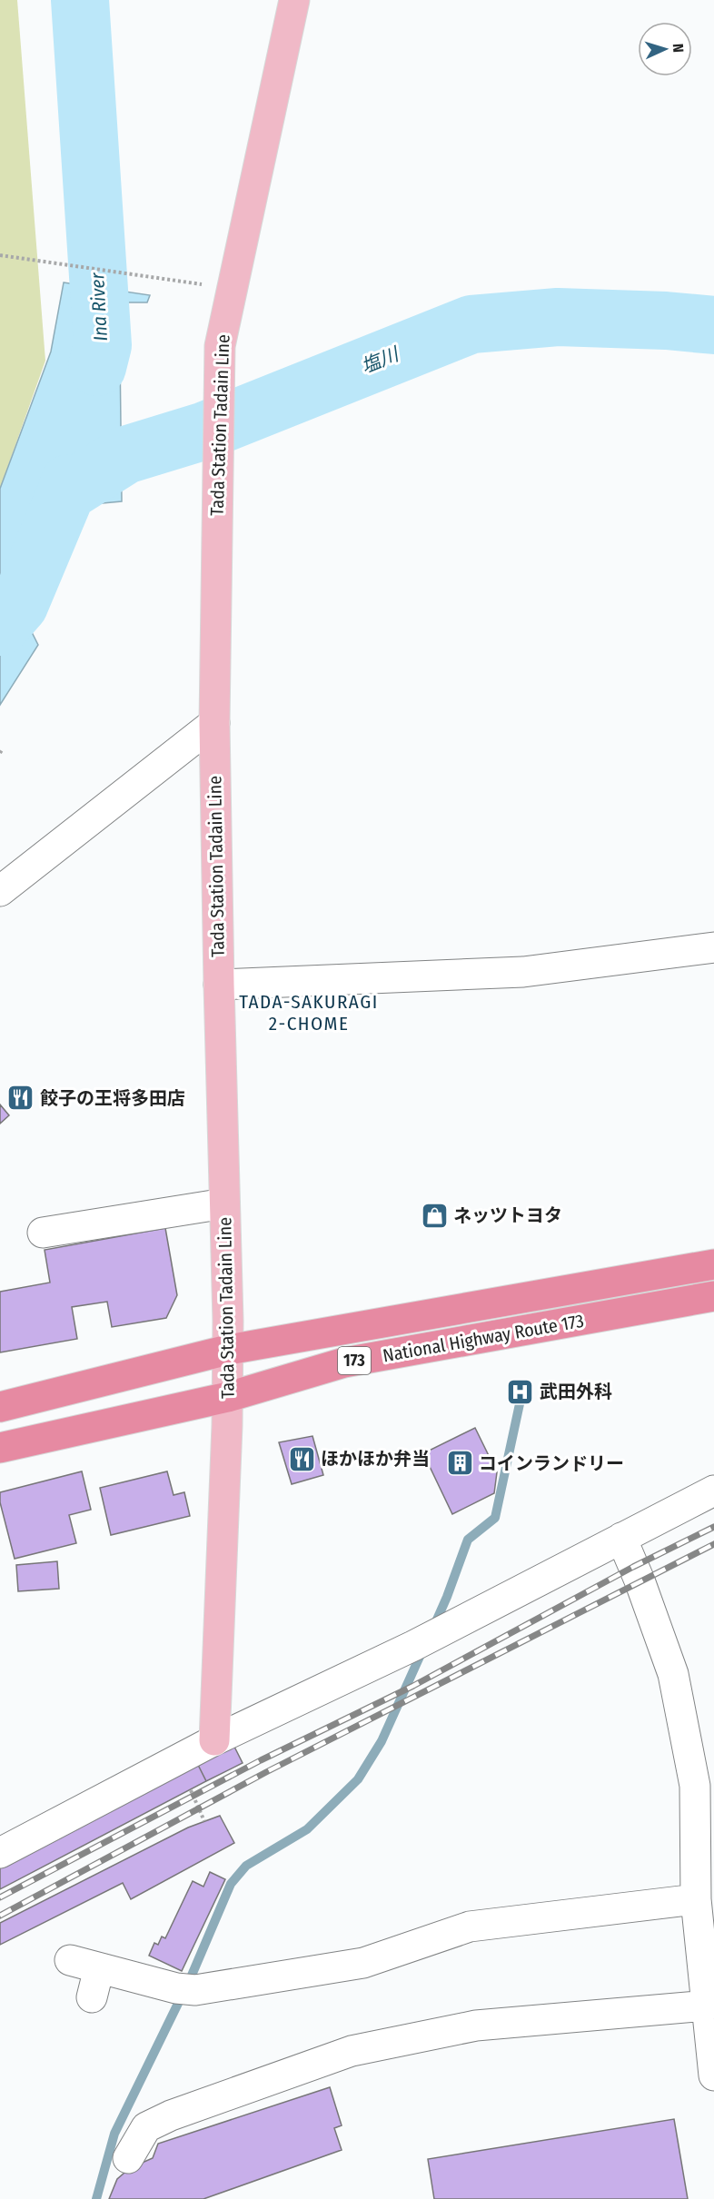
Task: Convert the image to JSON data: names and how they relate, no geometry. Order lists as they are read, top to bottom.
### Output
{
  "streets": {
    "highway": ["National Highway Route 173", "173"],
    "main road": ["Tada Station Tadain Line"]
  },
  "crossings": [
    ["Tada Station Tadain Line", "National Highway Route 173"]
  ],
  "districts": ["TADA-SAKURAGI 2-CHOME"],
  "water": ["Ina River", "塩川"],
  "places": {
    "restaurant": ["餃子の王将多田店", "ほかほか弁当"],
    "shop": ["ネッツトヨタ"],
    "hospital": ["武田外科"],
    "building": ["コインランドリー"]
  },
  "north": "right"
}
